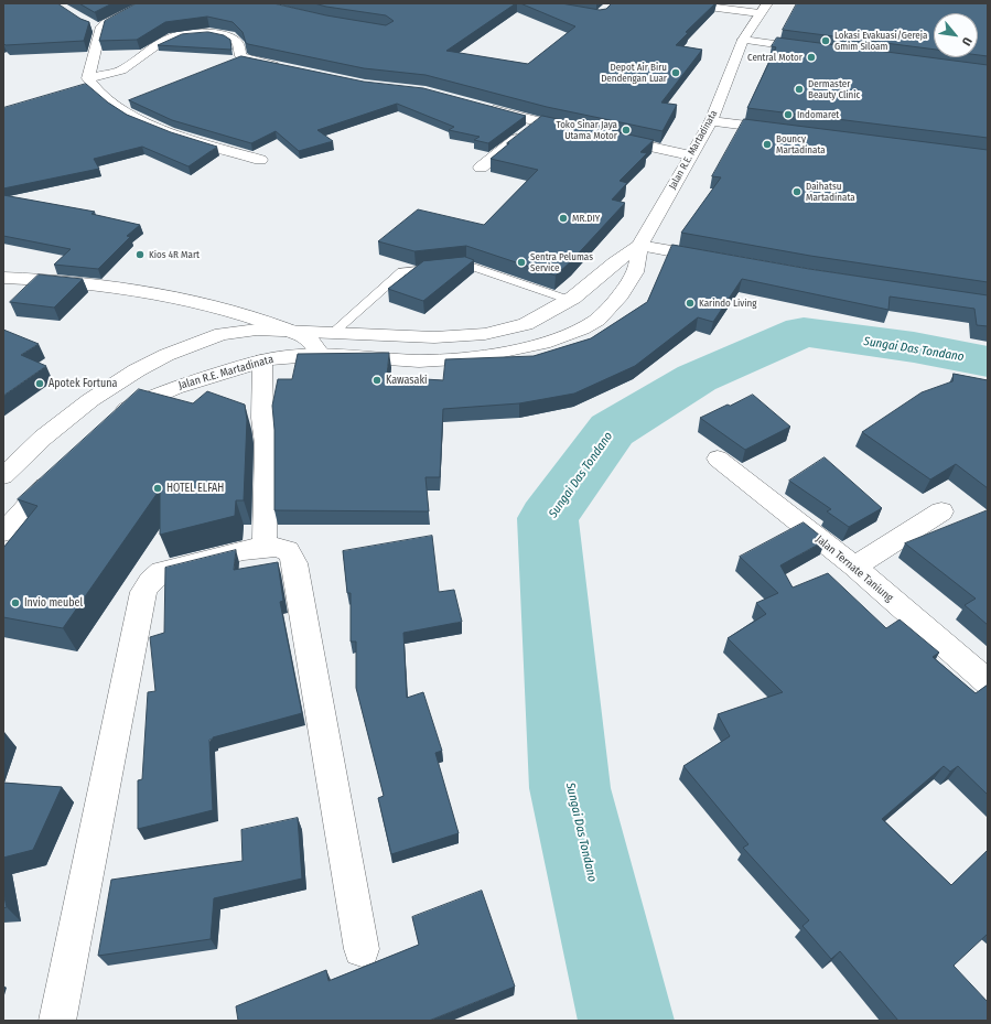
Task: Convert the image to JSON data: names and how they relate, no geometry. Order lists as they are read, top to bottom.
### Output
{
  "streets": {
    "main road": ["Jalan R.E. Martadinata", "Jalan Ternate Taniung"]
  },
  "water": ["Sungai Das Tondano"],
  "places": [
    "Lokasi Evakuasi/Gereja Gmim Siloam",
    "Central Motor",
    "Depot Air Biru Dendengan Luar",
    "Dermaster Beauty Clinic",
    "Indomaret",
    "Toko Sinar Jaya Utama Motor",
    "Bouncy Martadinata",
    "Daihatsu Martadinata",
    "MR.DIY",
    "Kios 4R Mart",
    "Sentra Pelumas Service",
    "Karindo Living",
    "Kawasaki",
    "Apotek Fortuna",
    "HOTEL ELFAH",
    "Invio meubel"
  ],
  "north": "bottom right"
}
